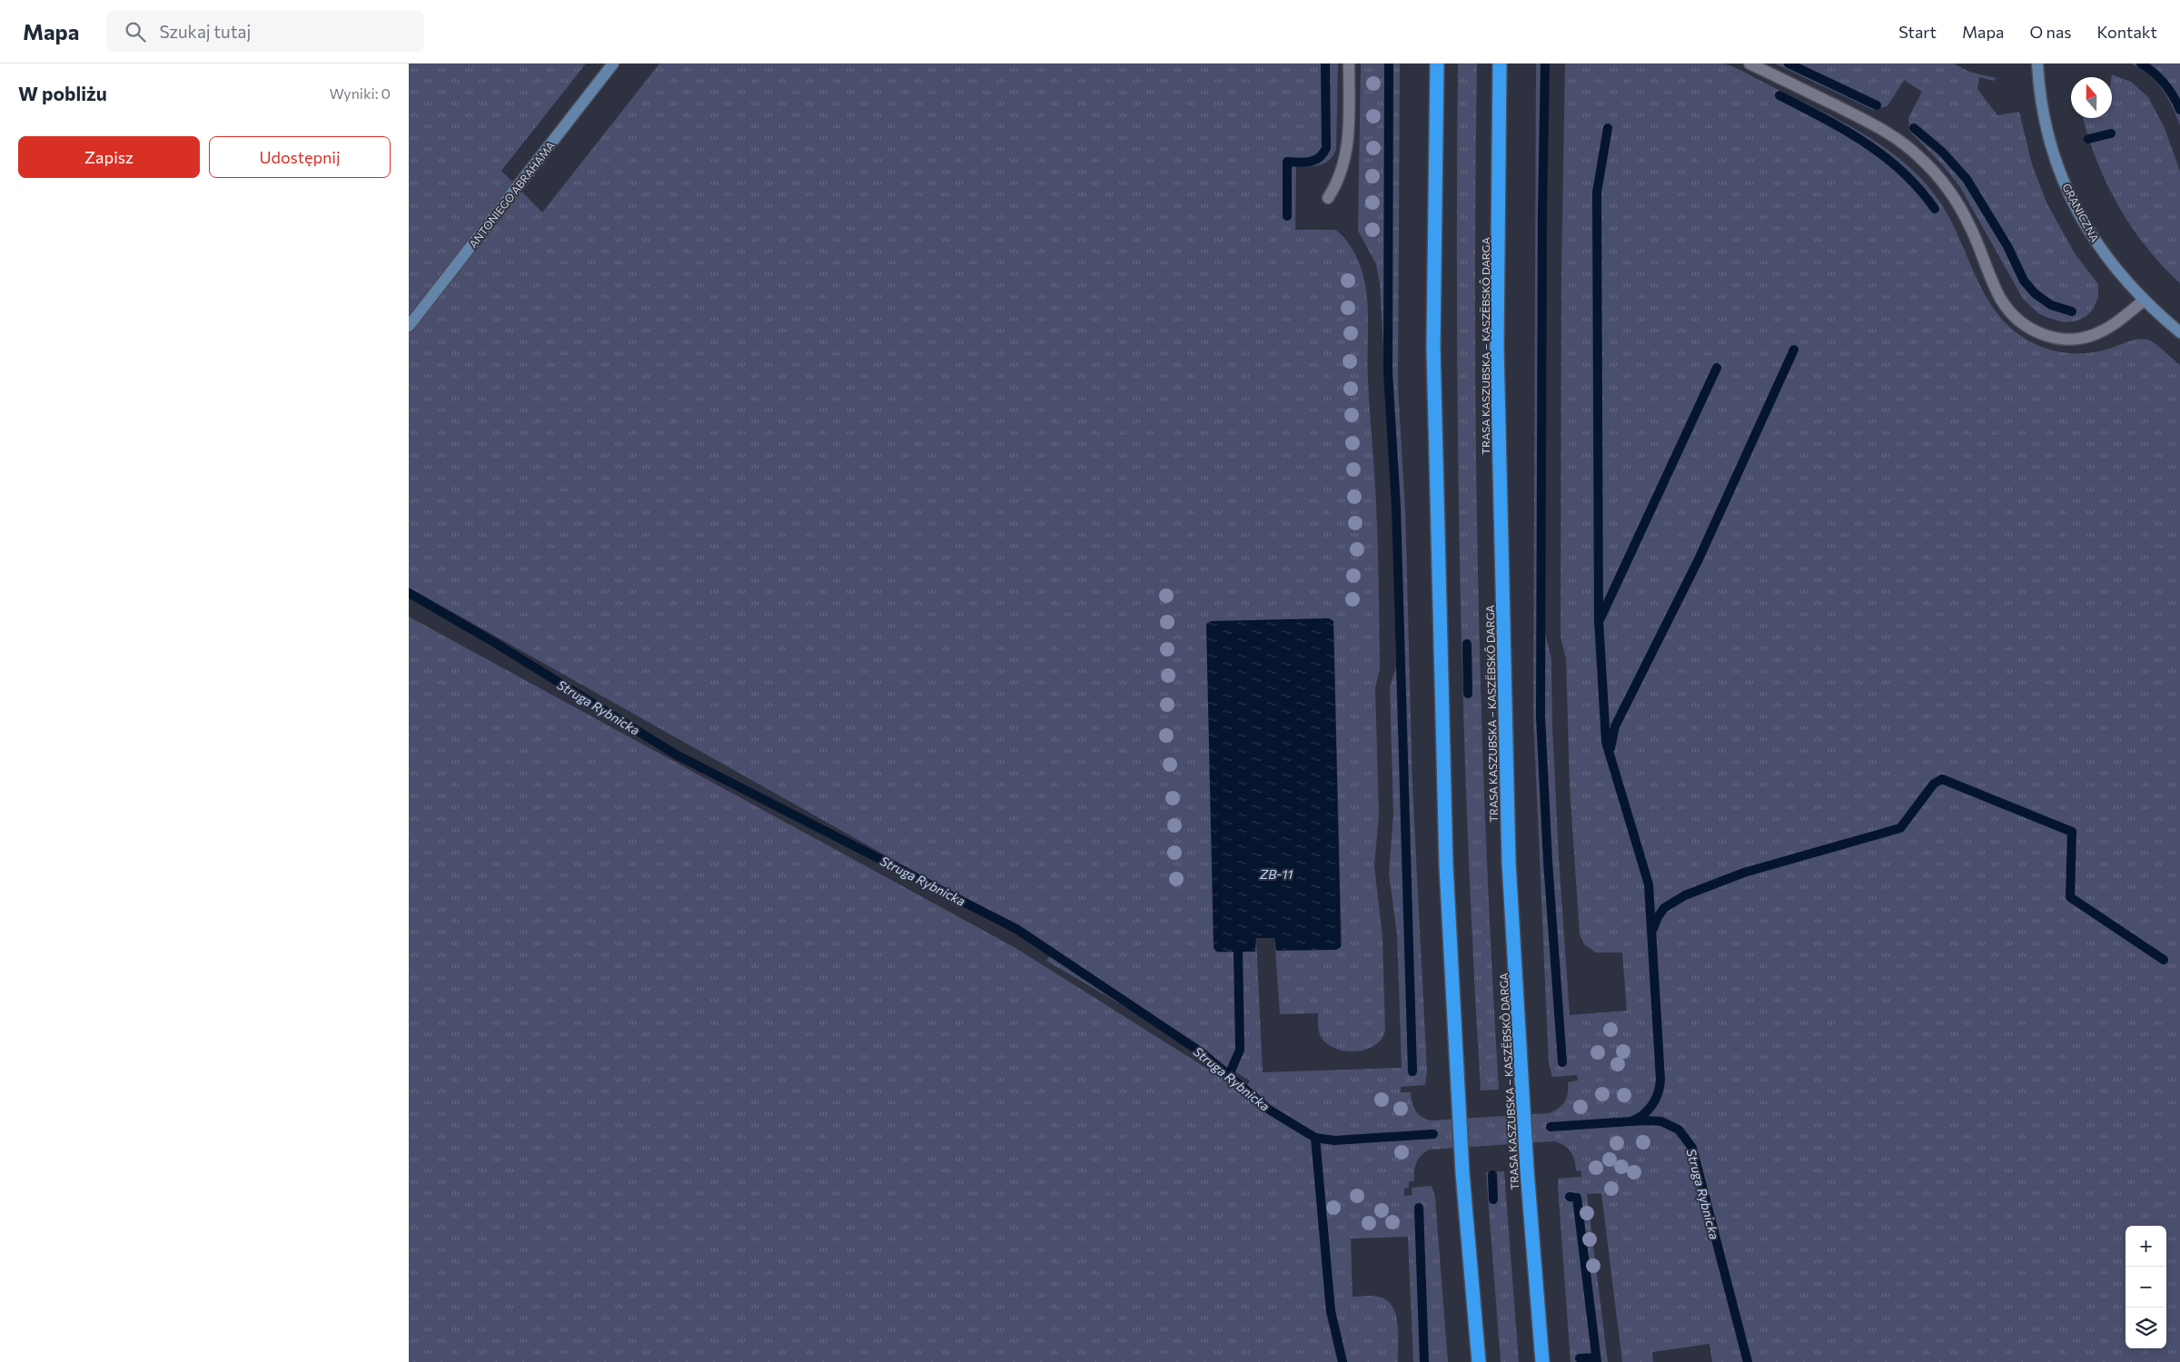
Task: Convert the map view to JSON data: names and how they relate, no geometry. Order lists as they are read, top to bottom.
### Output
{
  "streets": {
    "highway": ["TRASA KASZUBSKA – KASZËBSKÔ DARGA"],
    "main road": ["ANTONIEGO ABRAHAMA", "GRANICZNA"]
  },
  "water": ["Struga Rybnicka", "ZB-11"],
  "north": "top",
  "page": {
    "header": "Mapa",
    "search": "Szukaj tutaj",
    "nav": [
      "Start",
      "Mapa",
      "O nas",
      "Kontakt"
    ],
    "heading": ["W pobliżu", "Wyniki: 0"],
    "buttons": ["Zapisz", "Udostępnij"],
    "map_buttons": ["+", "−"]
  }
}
